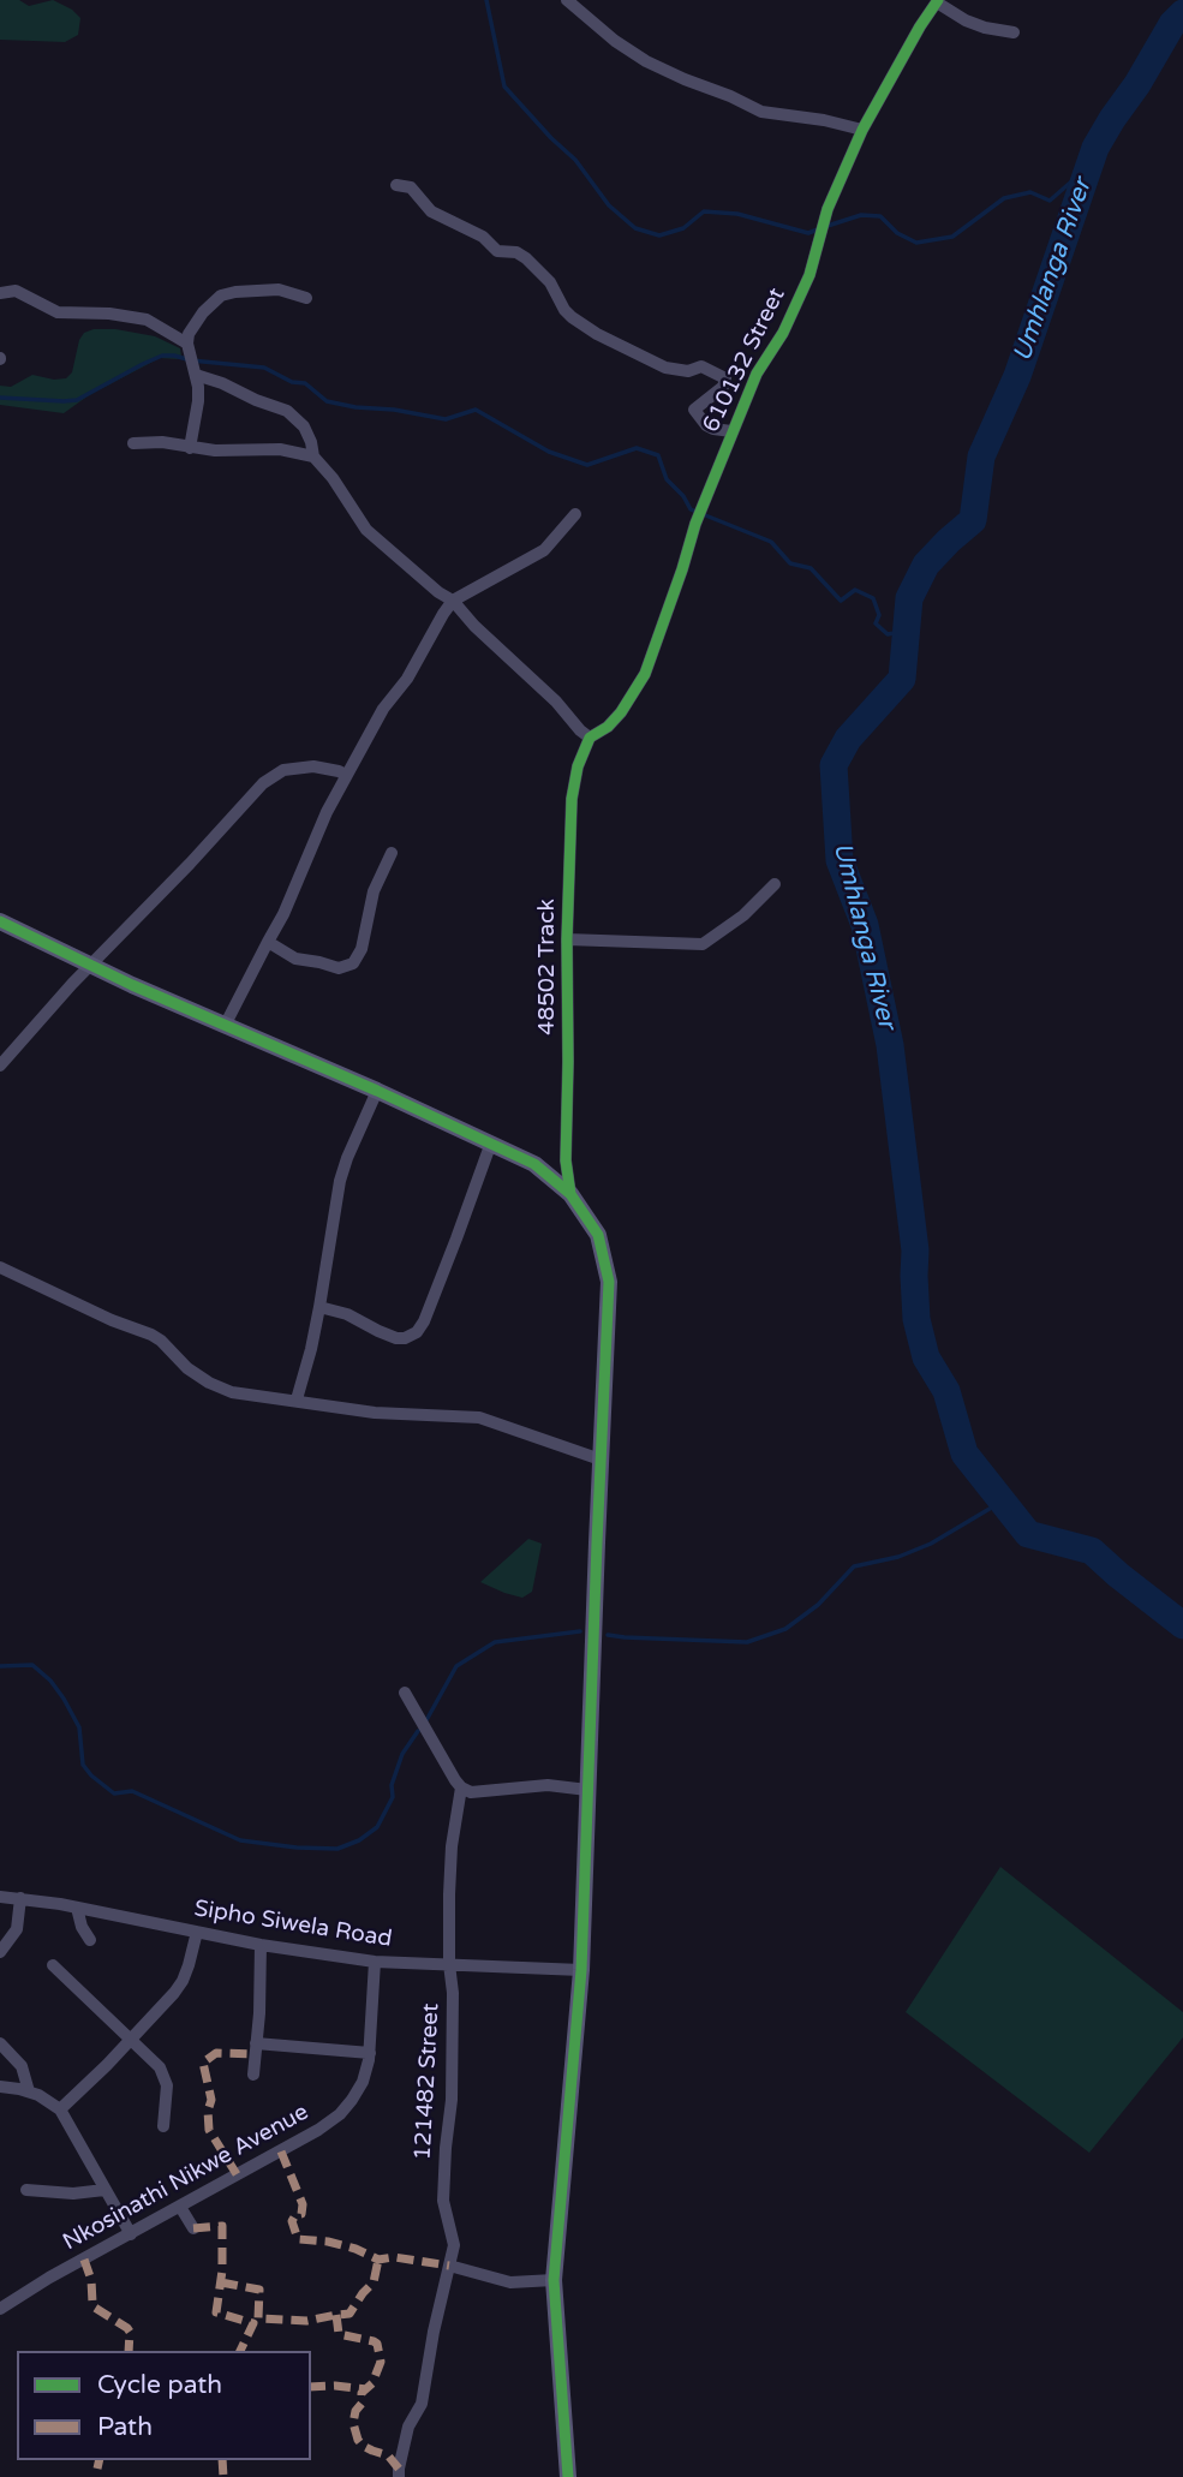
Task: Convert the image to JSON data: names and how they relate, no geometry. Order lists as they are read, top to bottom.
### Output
{
  "streets": {
    "street": [
      "610132 Street",
      "48502 Track",
      "Sipho Siwela Road",
      "121482 Street",
      "Nkosinathi Nikwe Avenue"
    ]
  },
  "crossings": [
    ["610132 Street", "48502 Track"],
    ["Sipho Siwela Road", "121482 Street"],
    ["Sipho Siwela Road", "Nkosinathi Nikwe Avenue"]
  ],
  "water": ["Umhlanga River"],
  "legend": ["Cycle path", "Path"]
}
